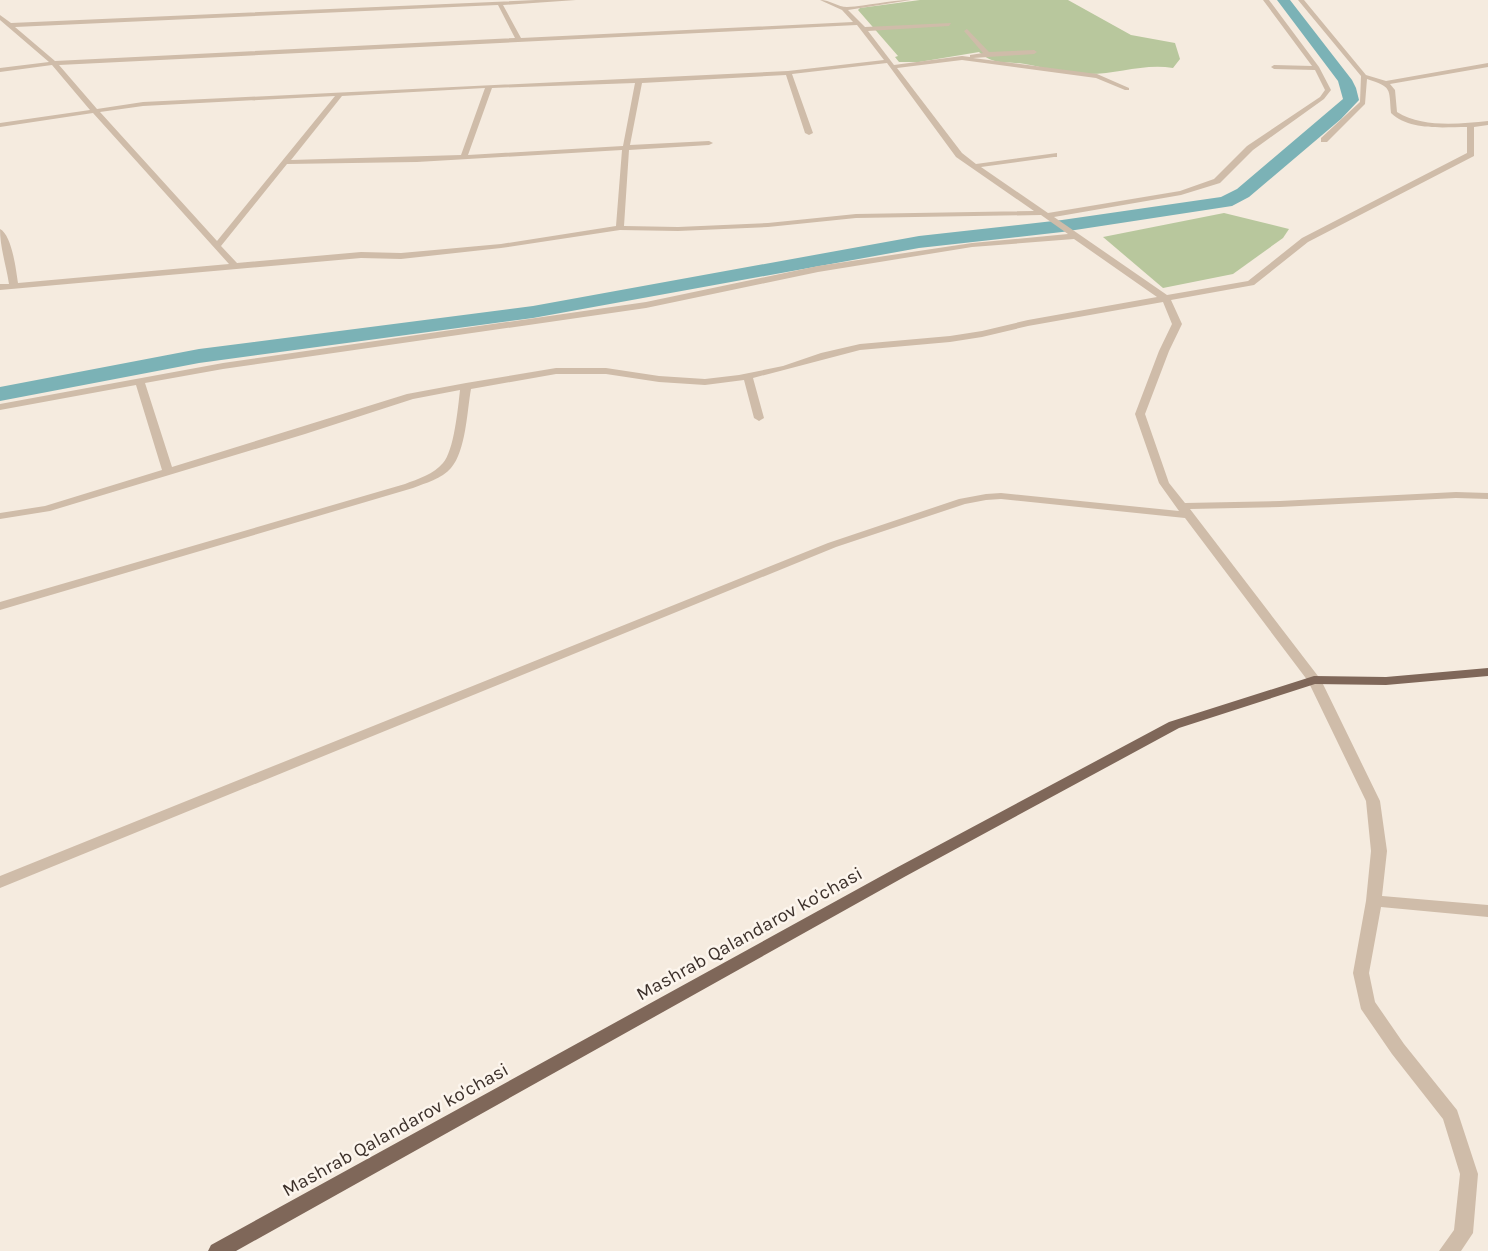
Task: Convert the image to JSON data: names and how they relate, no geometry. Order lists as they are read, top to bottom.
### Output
{
  "streets": {
    "main road": ["Mashrab Qalandarov ko'chasi"]
  }
}
